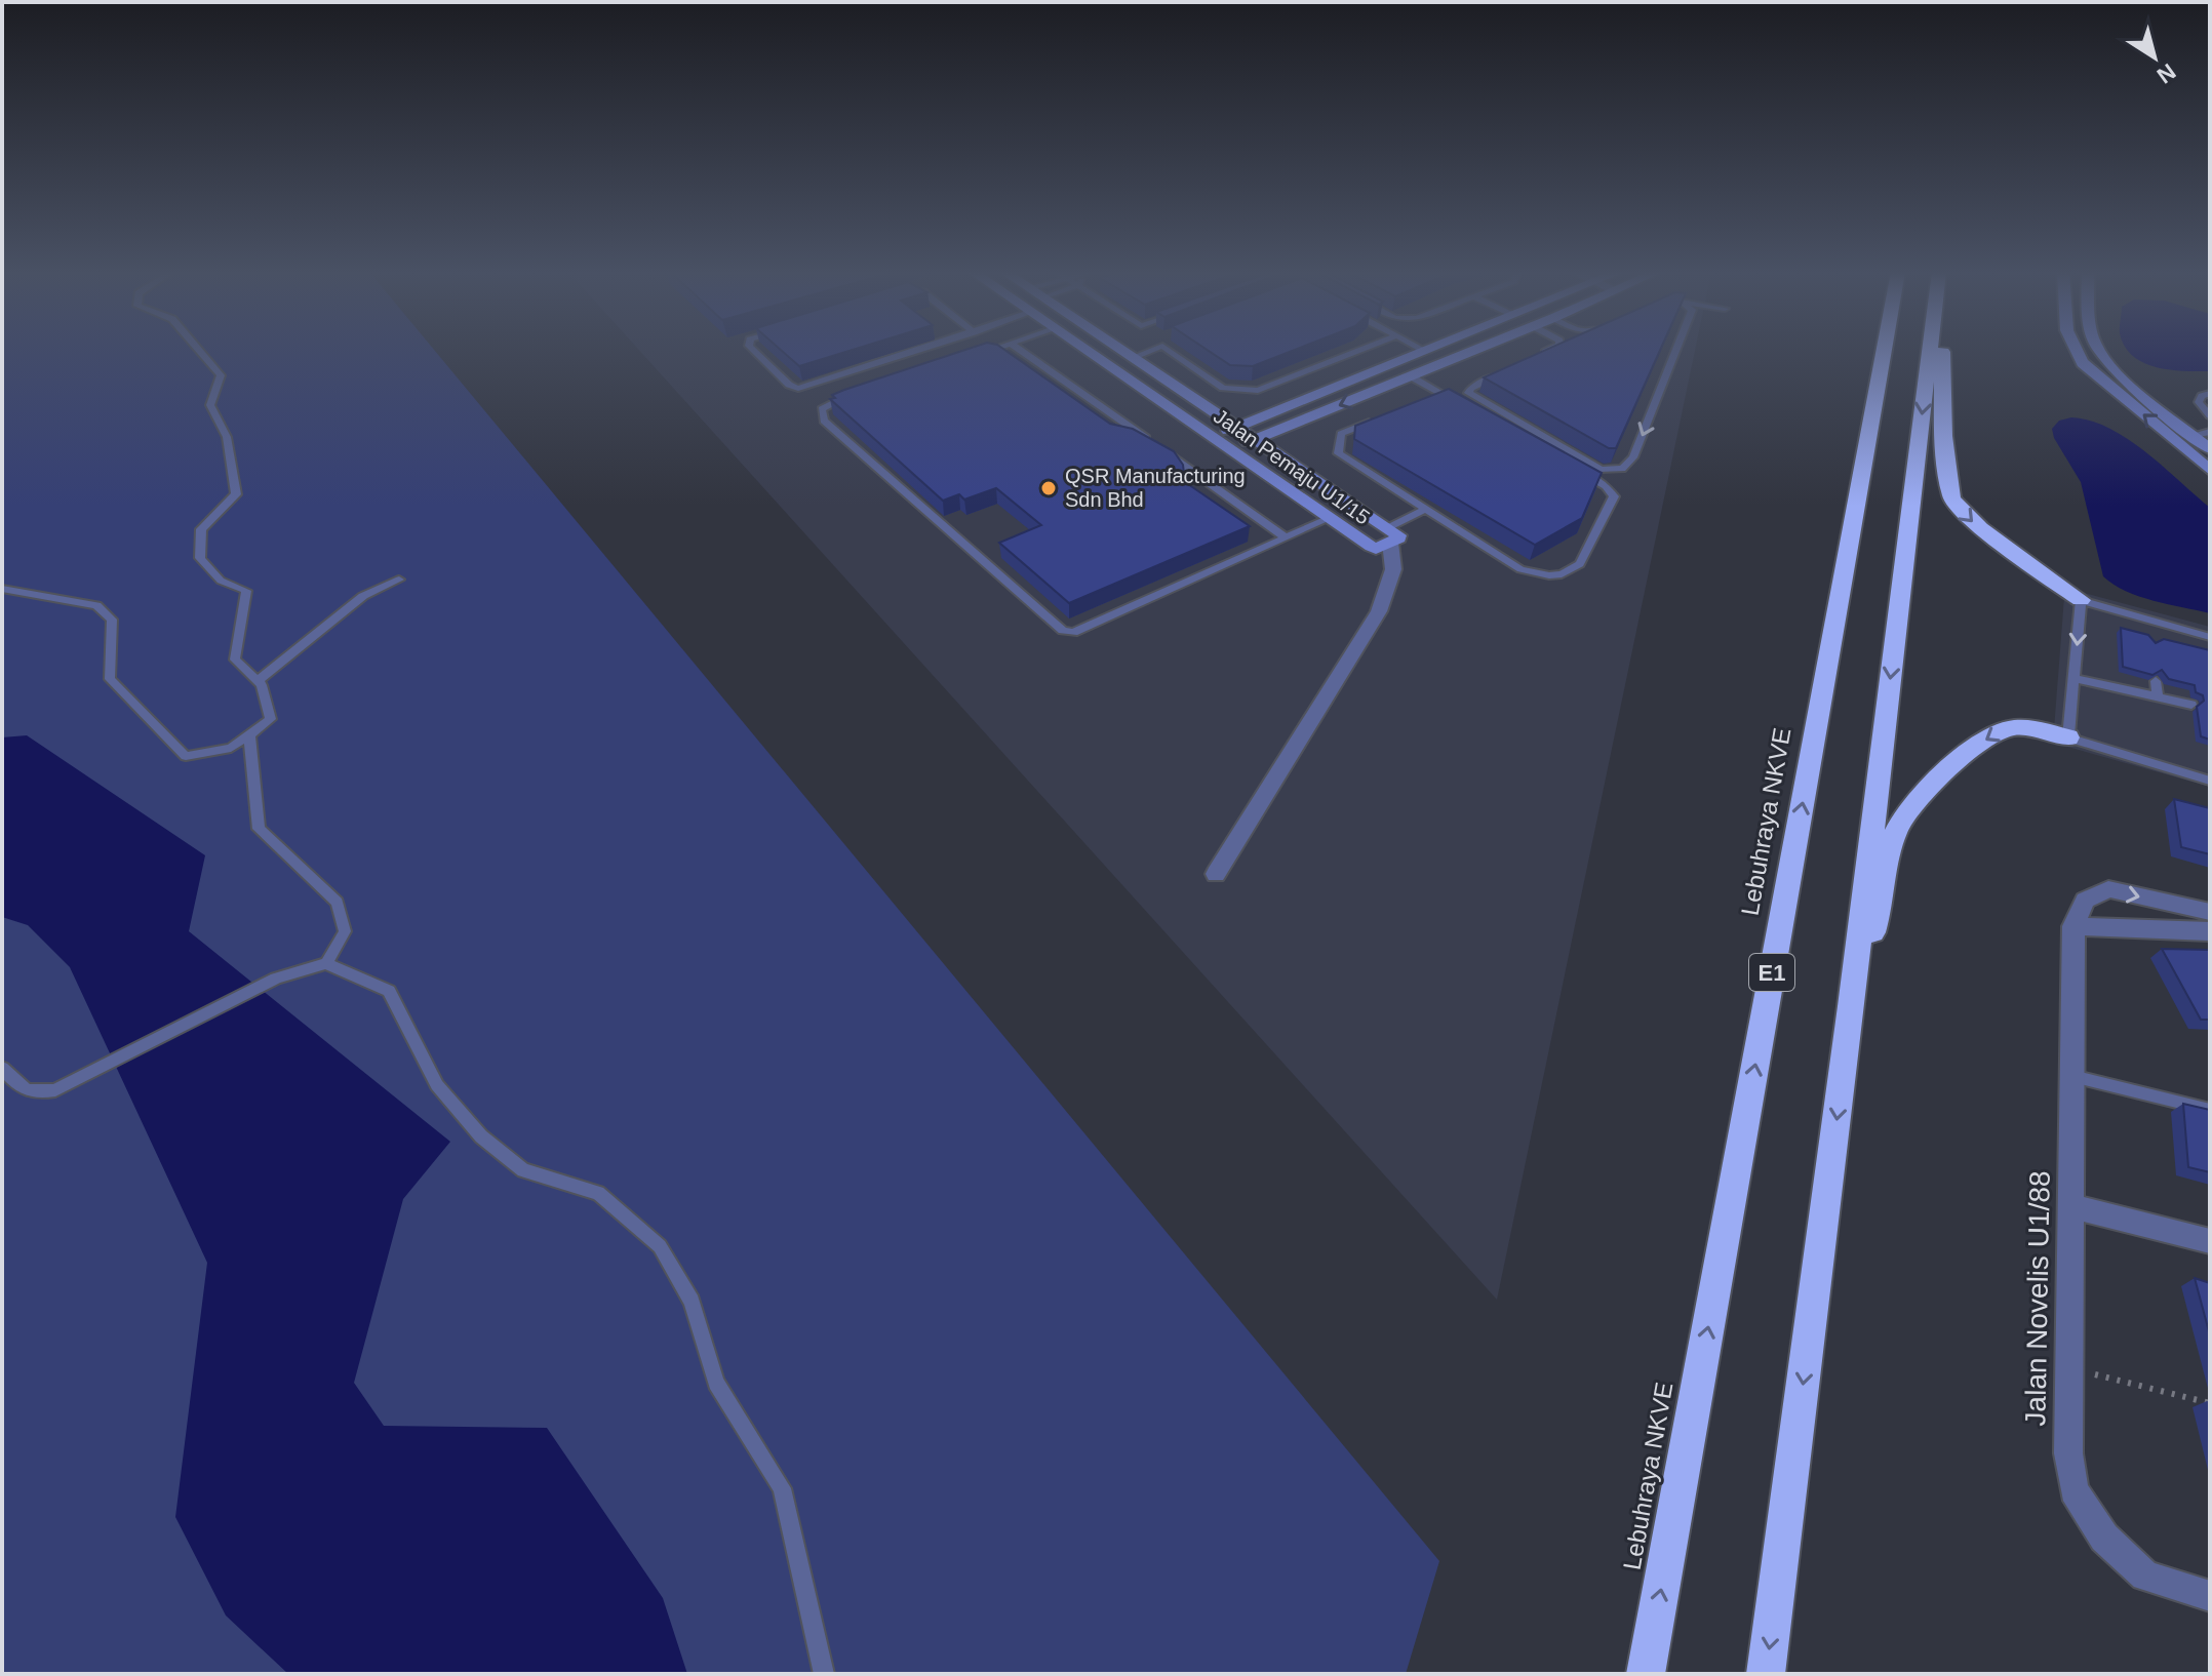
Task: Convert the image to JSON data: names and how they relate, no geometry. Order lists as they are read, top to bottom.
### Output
{
  "streets": {
    "highway": ["Lebuhraya NKVE", "E1"],
    "street": ["Jalan Pemaju U1/15", "Jalan Novelis U1/88"]
  },
  "places": ["QSR Manufacturing Sdn Bhd"],
  "north": "bottom right"
}
